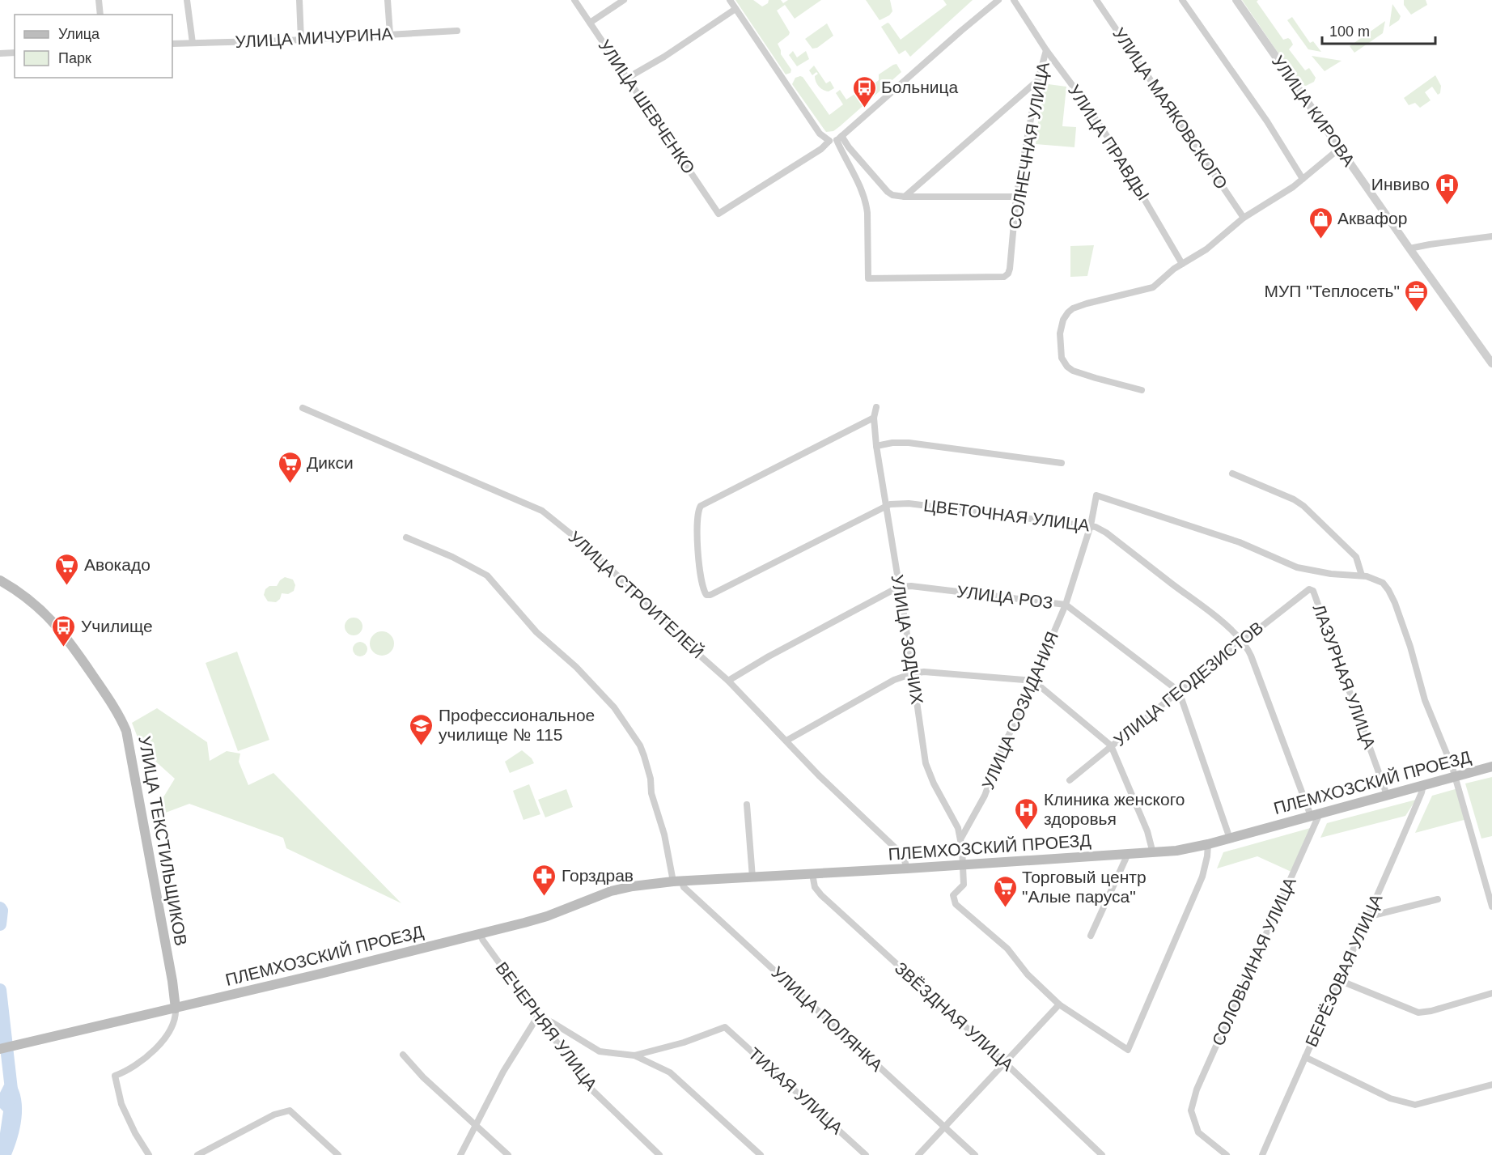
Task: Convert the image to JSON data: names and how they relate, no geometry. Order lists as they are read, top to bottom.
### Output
{
  "streets": {
    "main road": ["ПЛЕМХОЗСКИЙ ПРОЕЗД", "УЛИЦА ТЕКСТИЛЬЩИКОВ"],
    "street": [
      "УЛИЦА МИЧУРИНА",
      "УЛИЦА ШЕВЧЕНКО",
      "УЛИЦА МАЯКОВСКОГО",
      "УЛИЦА КИРОВА",
      "УЛИЦА ПРАВДЫ",
      "СОЛНЕЧНАЯ УЛИЦА",
      "ЦВЕТОЧНАЯ УЛИЦА",
      "УЛИЦА СТРОИТЕЛЕЙ",
      "УЛИЦА РОЗ",
      "УЛИЦА ЗОДЧИХ",
      "ЛАЗУРНАЯ УЛИЦА",
      "УЛИЦА ГЕОДЕЗИСТОВ",
      "УЛИЦА СОЗИДАНИЯ",
      "СОЛОВЬИНАЯ УЛИЦА",
      "БЕРЁЗОВАЯ УЛИЦА",
      "ЗВЁЗДНАЯ УЛИЦА",
      "УЛИЦА ПОЛЯНКА",
      "ВЕЧЕРНЯЯ УЛИЦА",
      "ТИХАЯ УЛИЦА"
    ]
  },
  "crossings": [
    ["УЛИЦА ШЕВЧЕНКО", "СОЛНЕЧНАЯ УЛИЦА"],
    ["УЛИЦА ПРАВДЫ", "СОЛНЕЧНАЯ УЛИЦА"],
    ["ЦВЕТОЧНАЯ УЛИЦА", "УЛИЦА ЗОДЧИХ"],
    ["ЦВЕТОЧНАЯ УЛИЦА", "УЛИЦА ГЕОДЕЗИСТОВ"],
    ["ЦВЕТОЧНАЯ УЛИЦА", "УЛИЦА СОЗИДАНИЯ"],
    ["ЦВЕТОЧНАЯ УЛИЦА", "ПЛЕМХОЗСКИЙ ПРОЕЗД"],
    ["ЦВЕТОЧНАЯ УЛИЦА", "СОЛОВЬИНАЯ УЛИЦА"],
    ["УЛИЦА СТРОИТЕЛЕЙ", "УЛИЦА РОЗ"],
    ["УЛИЦА СТРОИТЕЛЕЙ", "ПЛЕМХОЗСКИЙ ПРОЕЗД"],
    ["УЛИЦА РОЗ", "УЛИЦА ЗОДЧИХ"],
    ["УЛИЦА РОЗ", "УЛИЦА ГЕОДЕЗИСТОВ"],
    ["УЛИЦА РОЗ", "УЛИЦА СОЗИДАНИЯ"],
    ["УЛИЦА ЗОДЧИХ", "УЛИЦА СОЗИДАНИЯ"],
    ["УЛИЦА ЗОДЧИХ", "ПЛЕМХОЗСКИЙ ПРОЕЗД"],
    ["ЛАЗУРНАЯ УЛИЦА", "УЛИЦА ГЕОДЕЗИСТОВ"],
    ["ЛАЗУРНАЯ УЛИЦА", "ПЛЕМХОЗСКИЙ ПРОЕЗД"],
    ["ПЛЕМХОЗСКИЙ ПРОЕЗД", "УЛИЦА ТЕКСТИЛЬЩИКОВ"],
    ["ПЛЕМХОЗСКИЙ ПРОЕЗД", "СОЛОВЬИНАЯ УЛИЦА"],
    ["ПЛЕМХОЗСКИЙ ПРОЕЗД", "БЕРЁЗОВАЯ УЛИЦА"],
    ["ПЛЕМХОЗСКИЙ ПРОЕЗД", "ЗВЁЗДНАЯ УЛИЦА"],
    ["ПЛЕМХОЗСКИЙ ПРОЕЗД", "УЛИЦА ПОЛЯНКА"],
    ["ПЛЕМХОЗСКИЙ ПРОЕЗД", "ВЕЧЕРНЯЯ УЛИЦА"]
  ],
  "places": {
    "bus stop": ["Больница", "Училище"],
    "hospital": ["Инвиво", "Клиника женского здоровья"],
    "shop": ["Аквафор"],
    "office": ["МУП \"Теплосеть\""],
    "supermarket": ["Дикси", "Авокадо", "Торговый центр \"Алые паруса\""],
    "school or university": ["Профессиональное училище № 115"],
    "pharmacy": ["Горздрав"]
  },
  "legend": ["Улица", "Парк"],
  "scale_bar": "100 m"
}
